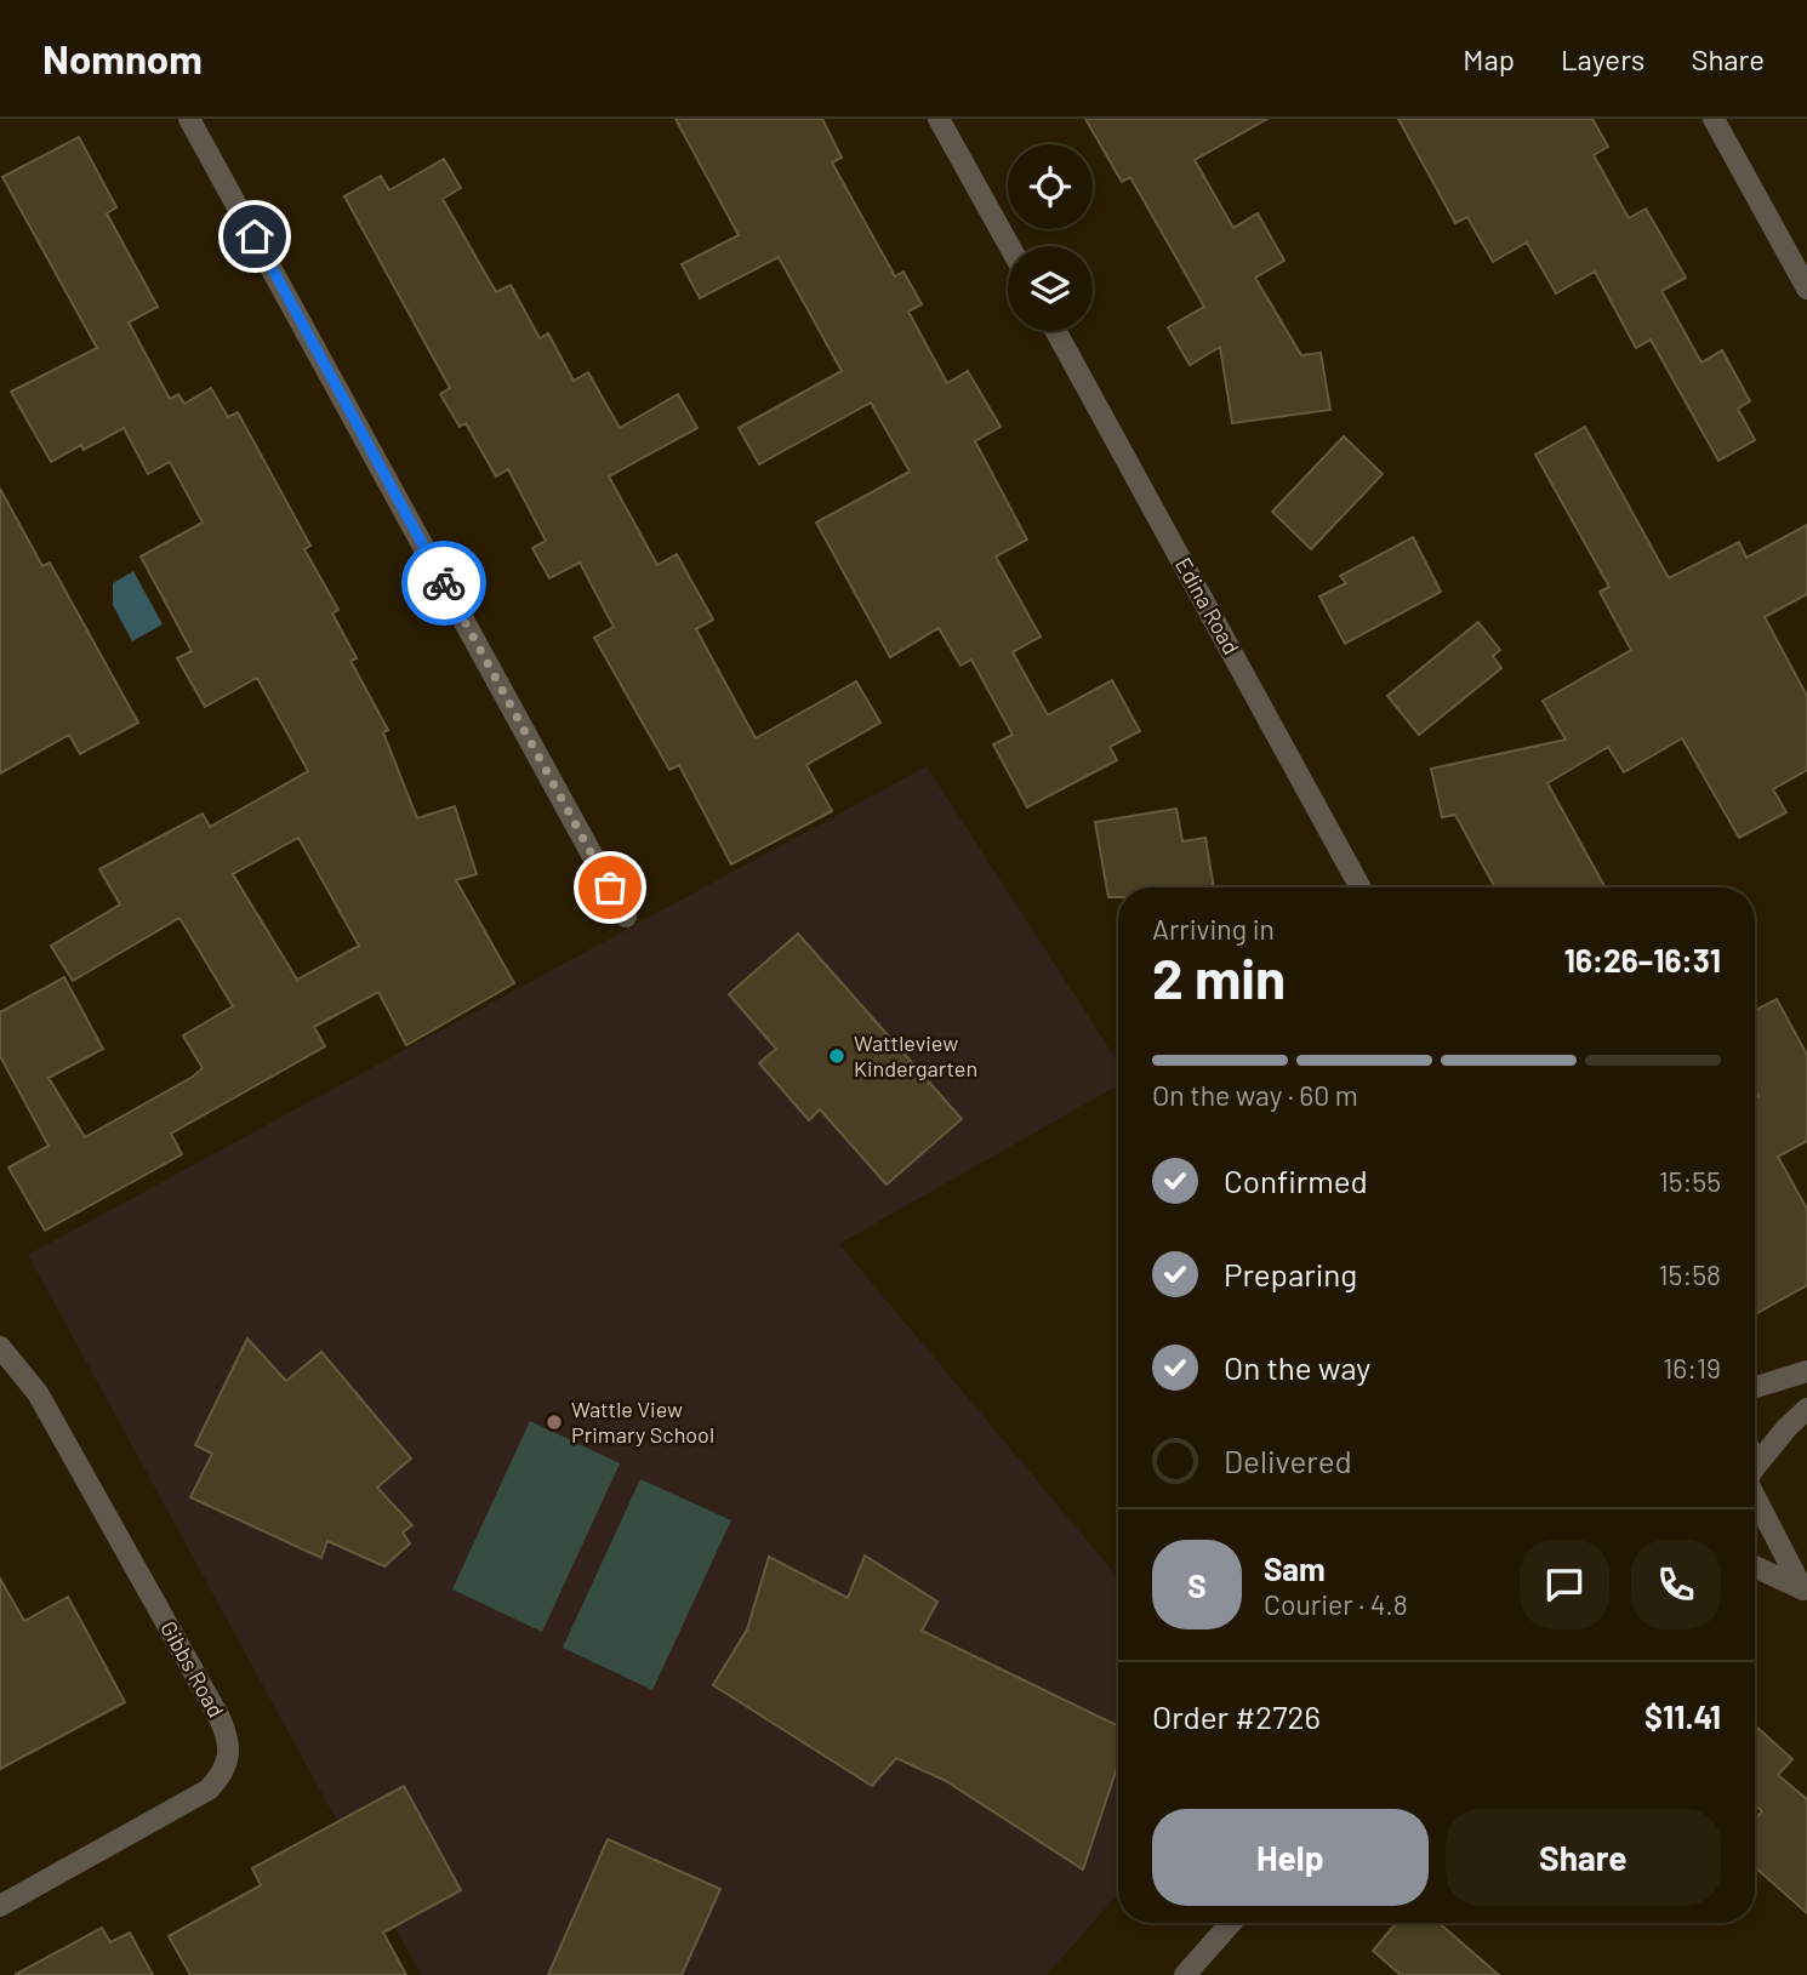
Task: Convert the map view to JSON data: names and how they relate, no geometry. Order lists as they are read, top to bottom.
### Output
{
  "streets": {
    "street": ["Edina Road", "Gibbs Road"]
  },
  "places": ["Wattleview Kindergarten", "Wattle View Primary School"],
  "page": {
    "header": "Nomnom",
    "nav": ["Map", "Layers", "Share"],
    "heading": ["2 min", "Arriving in", "16:26–16:31"],
    "panel": [
      "Sam",
      "Courier · 4.8",
      "Order #2726",
      "$11.41"
    ],
    "bar": "On the way · 60 m",
    "list": [
      ["Confirmed", "15:55"],
      ["Preparing", "15:58"],
      ["On the way", "16:19"],
      "Delivered"
    ],
    "round": "S",
    "buttons": ["Help", "Share"]
  }
}
